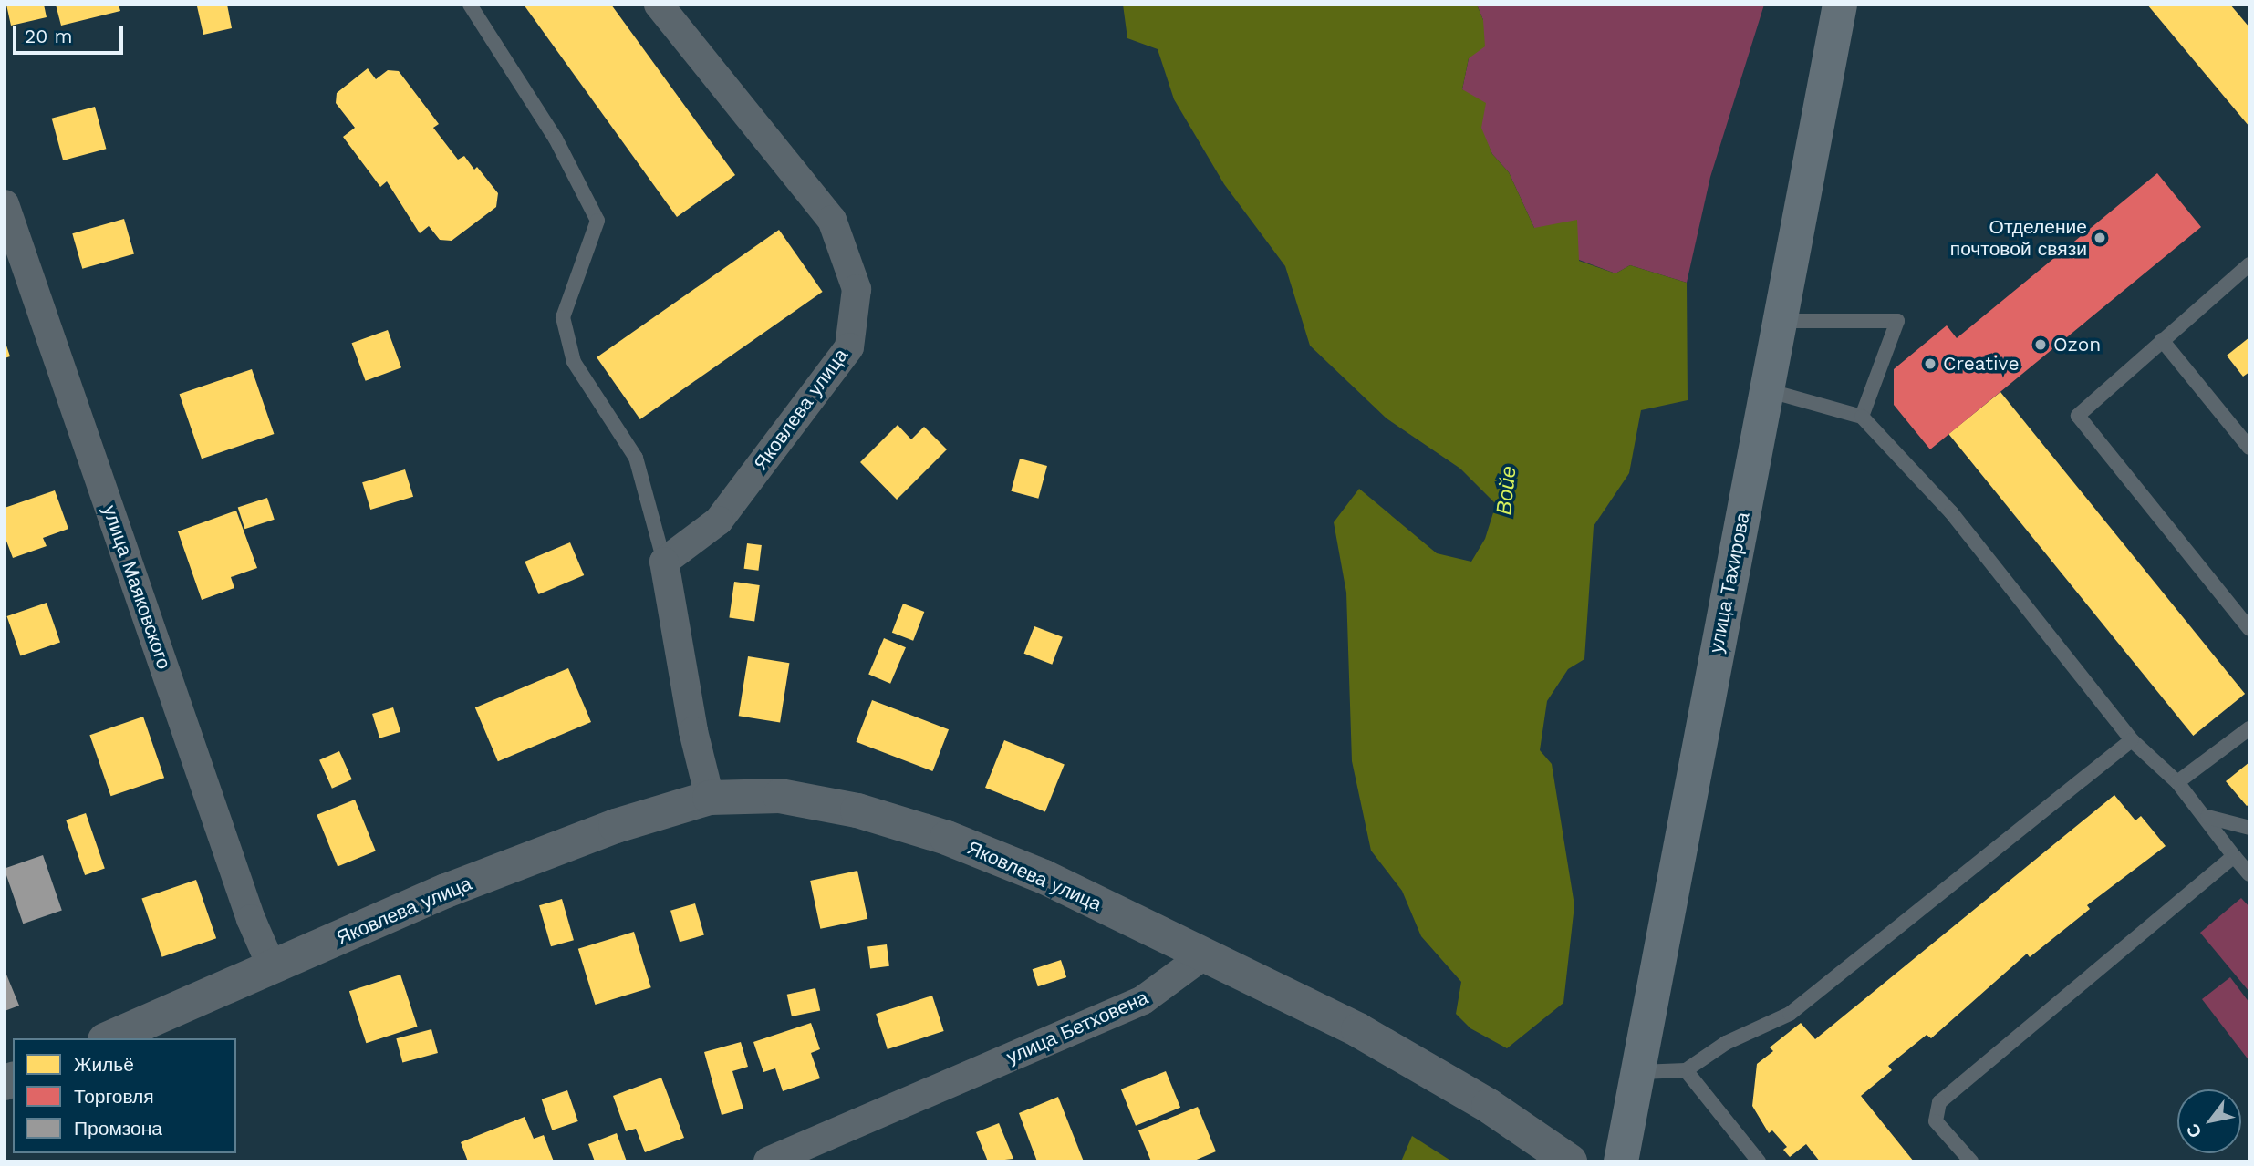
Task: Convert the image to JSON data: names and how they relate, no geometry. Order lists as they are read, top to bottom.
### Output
{
  "streets": {
    "main road": ["улица Тахирова"],
    "street": ["Яковлева улица", "улица Маяковского", "улица Бетховена"]
  },
  "crossings": [
    ["Яковлева улица", "улица Маяковского"],
    ["Яковлева улица", "улица Бетховена"]
  ],
  "water": ["Войе"],
  "places": ["Отделение почтовой связи", "Ozon", "Creative"],
  "legend": ["Жильё", "Торговля", "Промзона"],
  "scale_bar": "20 m",
  "north": "bottom left"
}
